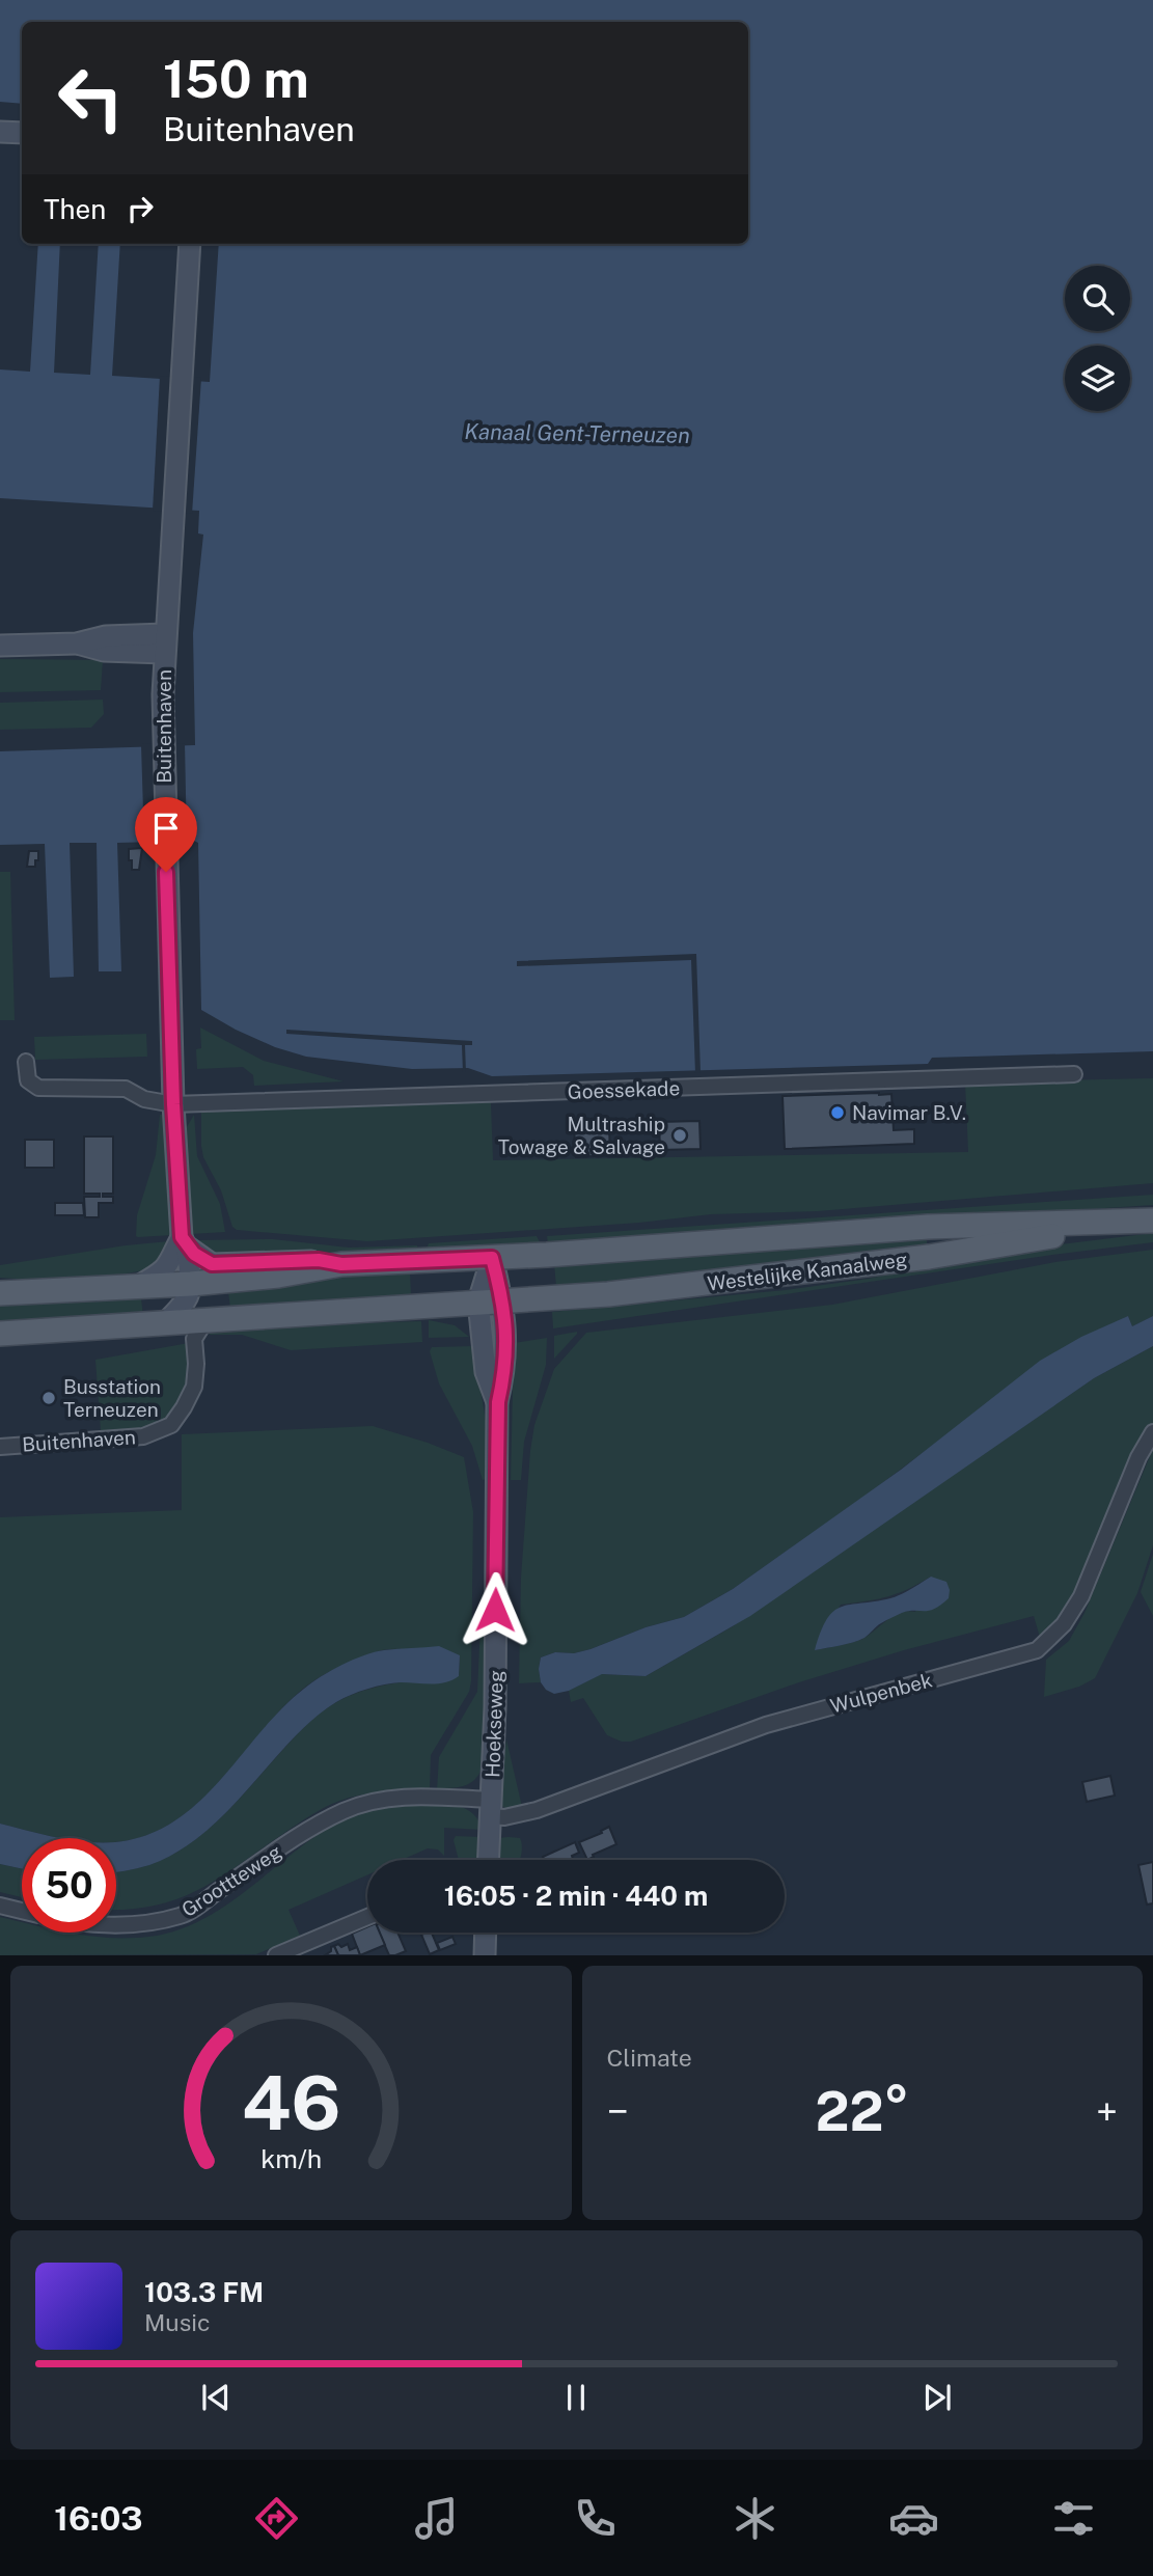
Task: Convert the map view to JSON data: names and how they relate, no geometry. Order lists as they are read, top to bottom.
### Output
{
  "streets": {
    "main road": ["Buitenhaven", "Westelijke Kanaalweg", "Hoekseweg"],
    "street": ["Goessekade", "Wulpenbek", "Groottteweg"]
  },
  "crossings": [
    ["Buitenhaven", "Goessekade"],
    ["Westelijke Kanaalweg", "Hoekseweg"],
    ["Wulpenbek", "Hoekseweg"],
    ["Wulpenbek", "Groottteweg"]
  ],
  "water": ["Kanaal Gent-Terneuzen"],
  "places": ["Navimar B.V.", "Multraship Towage & Salvage", "Busstation Terneuzen"],
  "page": {
    "turn": ["150 m", "Buitenhaven"],
    "then": "Then",
    "limit": "50",
    "trip": "16:05 · 2 min · 440 m",
    "tile": "Climate",
    "heat": ["−", "22°", "+"],
    "song": ["103.3 FM", "Music"],
    "tabs": "16:03",
    "gauge": ["46", "km/h"]
  }
}
